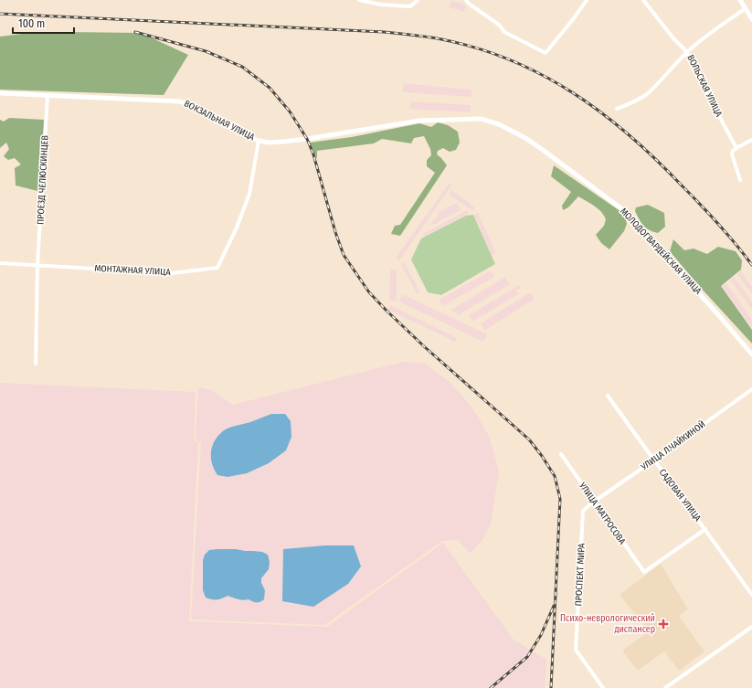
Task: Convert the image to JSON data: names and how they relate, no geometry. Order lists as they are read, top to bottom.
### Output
{
  "streets": {
    "street": [
      "ВОЛЬСКАЯ УЛИЦА",
      "ВОКЗАЛЬНАЯ УЛИЦА",
      "ПРОЕЗД ЧЕЛЮСКИНЦЕВ",
      "МОЛОДОГВАРДЕЙСКАЯ УЛИЦА",
      "МОНТАЖНАЯ УЛИЦА",
      "УЛИЦА Л.ЧАЙКИНОЙ",
      "САДОВАЯ УЛИЦА",
      "УЛИЦА МАТРОСОВА",
      "ПРОСПЕКТ МИРА"
    ]
  },
  "crossings": [
    ["ВОКЗАЛЬНАЯ УЛИЦА", "ПРОЕЗД ЧЕЛЮСКИНЦЕВ"],
    ["ВОКЗАЛЬНАЯ УЛИЦА", "МОЛОДОГВАРДЕЙСКАЯ УЛИЦА"],
    ["ВОКЗАЛЬНАЯ УЛИЦА", "МОНТАЖНАЯ УЛИЦА"],
    ["ПРОЕЗД ЧЕЛЮСКИНЦЕВ", "МОНТАЖНАЯ УЛИЦА"],
    ["УЛИЦА Л.ЧАЙКИНОЙ", "САДОВАЯ УЛИЦА"],
    ["УЛИЦА Л.ЧАЙКИНОЙ", "УЛИЦА МАТРОСОВА"],
    ["УЛИЦА Л.ЧАЙКИНОЙ", "ПРОСПЕКТ МИРА"],
    ["САДОВАЯ УЛИЦА", "УЛИЦА МАТРОСОВА"],
    ["УЛИЦА МАТРОСОВА", "ПРОСПЕКТ МИРА"]
  ],
  "places": {
    "health": ["Психо-неврологический диспансер"]
  },
  "scale_bar": "100 m"
}
